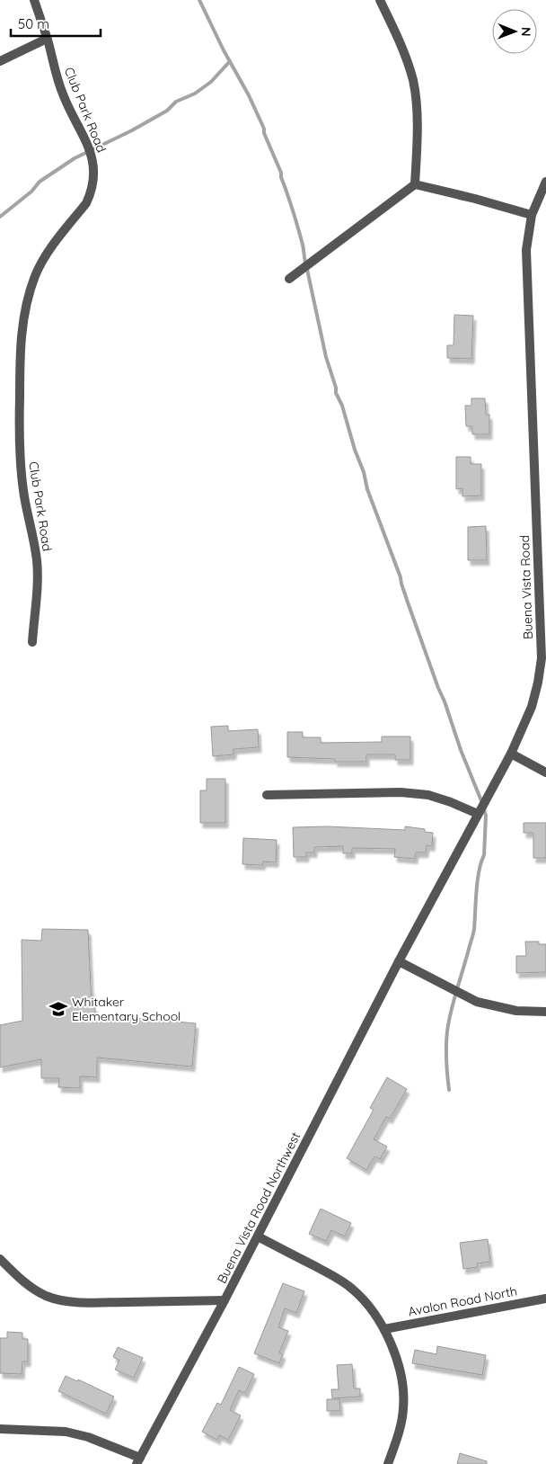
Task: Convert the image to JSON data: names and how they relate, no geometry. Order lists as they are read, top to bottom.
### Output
{
  "streets": {
    "street": [
      "Club Park Road",
      "Buena Vista Road",
      "Buena Vista Road Northwest",
      "Avalon Road North"
    ]
  },
  "crossings": [
    ["Buena Vista Road", "Buena Vista Road Northwest"]
  ],
  "places": {
    "school or university": ["Whitaker Elementary School"]
  },
  "scale_bar": "50 m",
  "north": "right"
}
